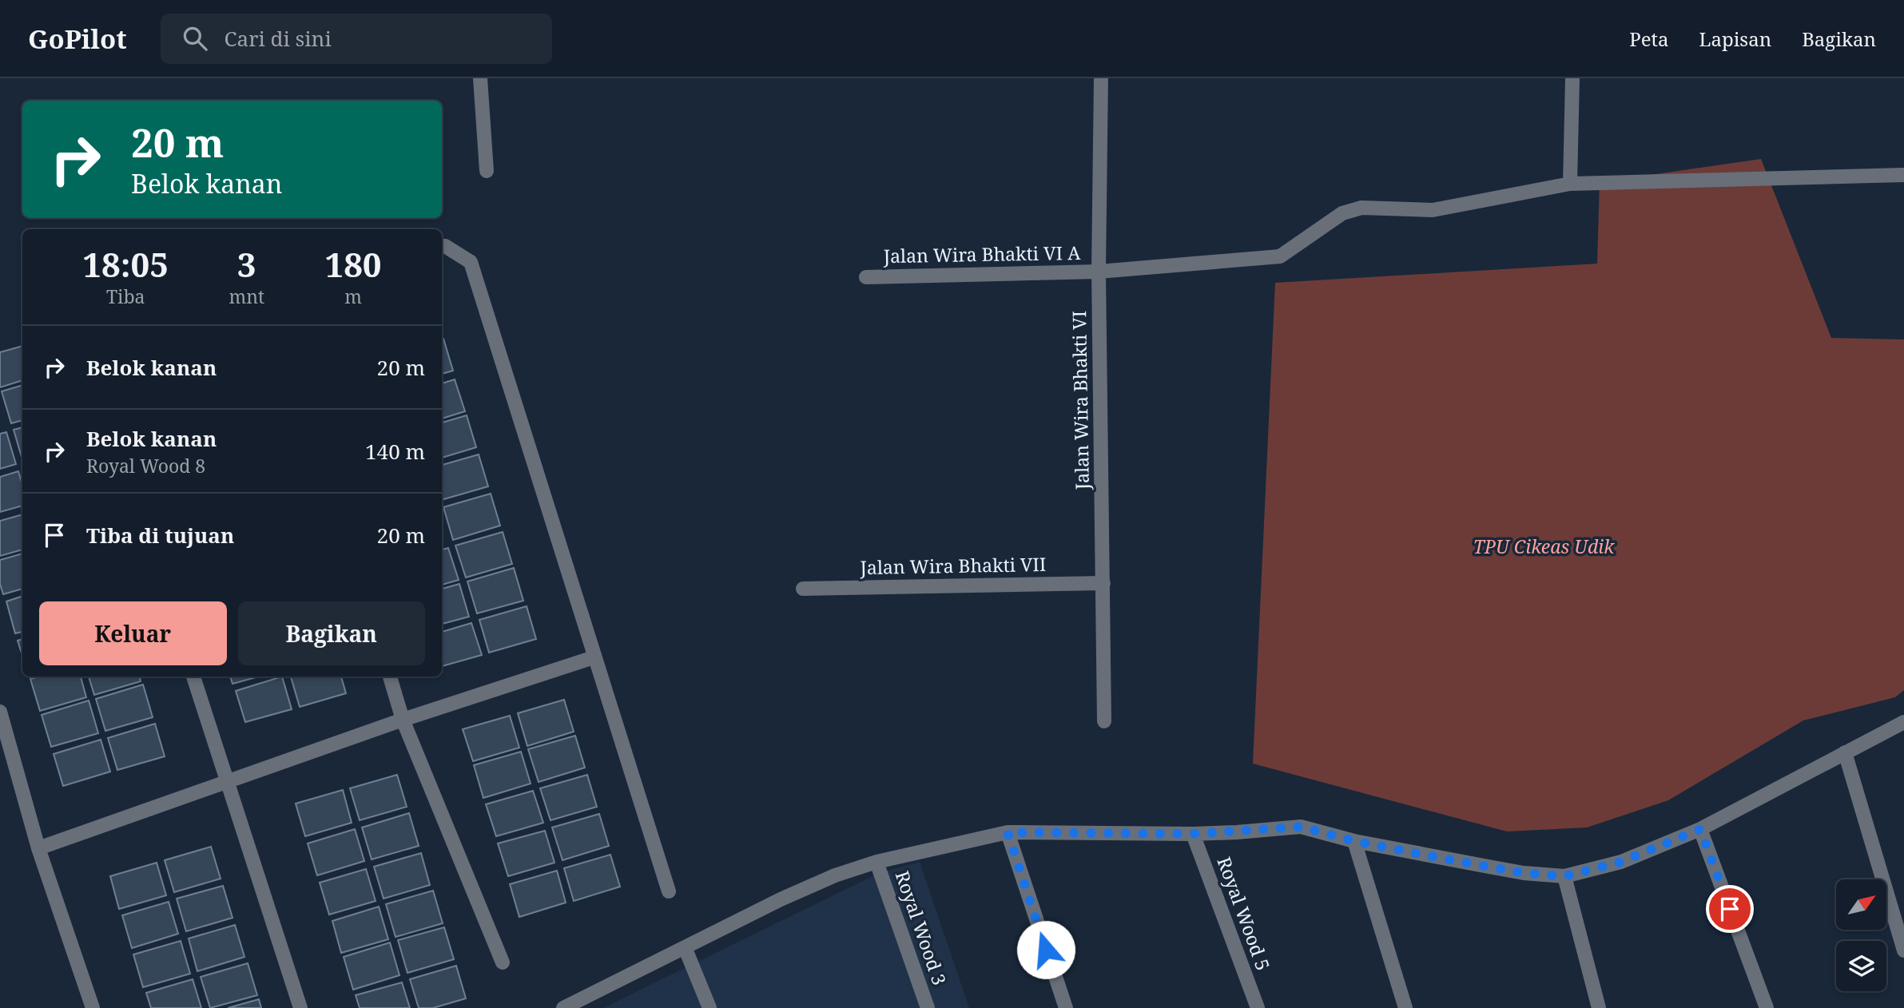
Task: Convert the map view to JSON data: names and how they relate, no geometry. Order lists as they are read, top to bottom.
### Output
{
  "streets": {
    "street": [
      "Jalan Wira Bhakti VI A",
      "Jalan Wira Bhakti VI",
      "Jalan Wira Bhakti VII",
      "Royal Wood 5",
      "Royal Wood 3"
    ]
  },
  "crossings": [
    ["Jalan Wira Bhakti VI A", "Jalan Wira Bhakti VI"],
    ["Jalan Wira Bhakti VI", "Jalan Wira Bhakti VII"]
  ],
  "parks": ["TPU Cikeas Udik"],
  "north": "top right",
  "page": {
    "header": "GoPilot",
    "search": "Cari di sini",
    "nav": ["Peta", "Lapisan", "Bagikan"],
    "turn": ["20 m", "Belok kanan"],
    "eta": [
      "18:05",
      "Tiba",
      "3",
      "mnt",
      "180",
      "m"
    ],
    "list": [
      {
        "name": "Belok kanan",
        "value": "20 m"
      },
      {
        "name": "Belok kanan",
        "note": "Royal Wood 8",
        "value": "140 m"
      },
      {
        "name": "Tiba di tujuan",
        "value": "20 m"
      }
    ],
    "buttons": ["Keluar", "Bagikan"]
  }
}
